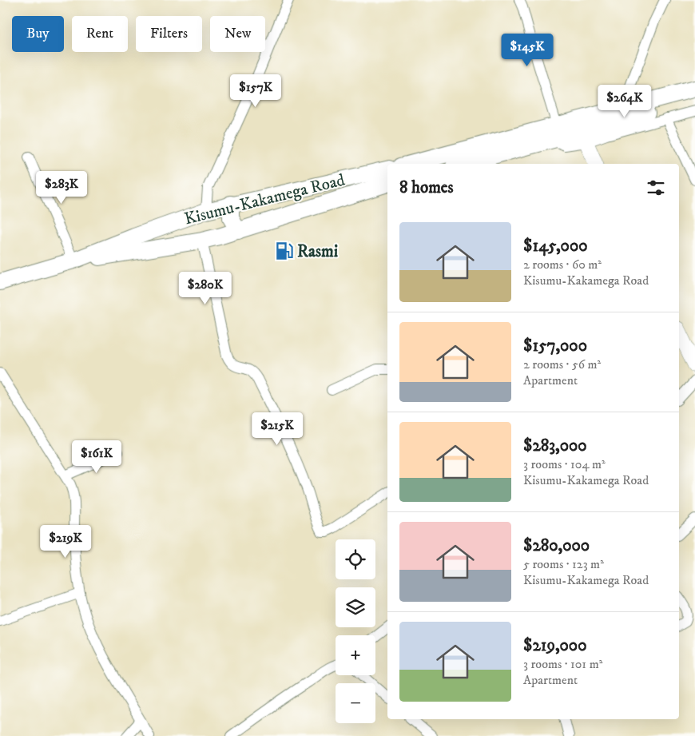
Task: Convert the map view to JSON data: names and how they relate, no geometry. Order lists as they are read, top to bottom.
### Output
{
  "streets": {
    "highway": ["Kisumu-Kakamega Road"]
  },
  "places": {
    "fuel station": ["Rasmi"]
  },
  "page": {
    "chip": [
      "Buy",
      "Rent",
      "Filters",
      "New"
    ],
    "price": [
      "$145K",
      "$157K",
      "$264K",
      "$283K",
      "$280K",
      "$215K",
      "$161K",
      "$219K"
    ],
    "heading": "8 homes",
    "list": [
      {
        "name": "$145,000",
        "note": "2 rooms · 60 m² · Kisumu-Kakamega Road"
      },
      {
        "name": "$157,000",
        "note": "2 rooms · 56 m² · Apartment"
      },
      {
        "name": "$283,000",
        "note": "3 rooms · 104 m² · Kisumu-Kakamega Road"
      },
      {
        "name": "$280,000",
        "note": "5 rooms · 123 m² · Kisumu-Kakamega Road"
      },
      {
        "name": "$219,000",
        "note": "3 rooms · 101 m² · Apartment"
      }
    ],
    "map_buttons": ["+", "−"]
  }
}
